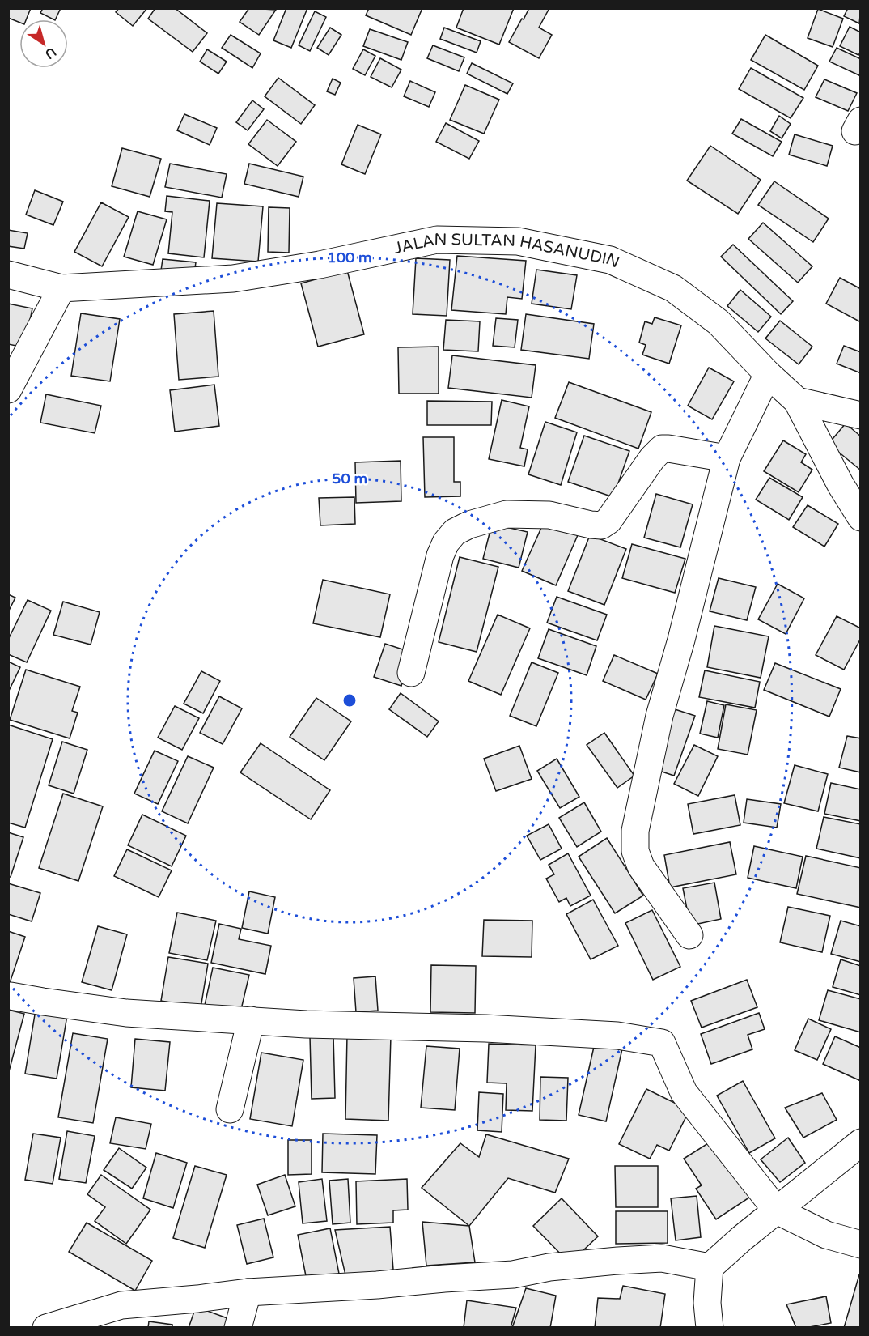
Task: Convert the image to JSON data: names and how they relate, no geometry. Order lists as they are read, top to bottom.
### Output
{
  "streets": {
    "street": ["JALAN SULTAN HASANUDIN"]
  },
  "north": "bottom right",
  "rings": ["100 m", "50 m"]
}
